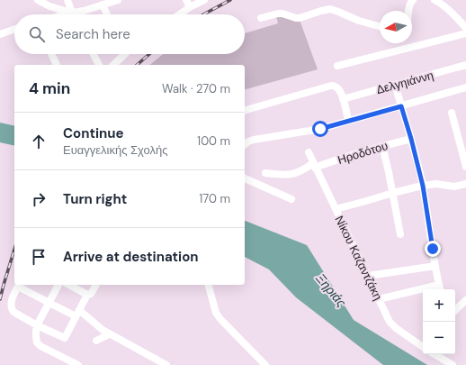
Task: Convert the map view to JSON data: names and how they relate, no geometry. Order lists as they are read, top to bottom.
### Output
{
  "streets": {
    "street": ["Δελγηιάννη", "Ηροδότου", "Νίκου Καζαντζάκη"]
  },
  "crossings": [
    ["Ηροδότου", "Νίκου Καζαντζάκη"]
  ],
  "water": ["Ξηριάς"],
  "north": "left",
  "page": {
    "search": "Search here",
    "heading": ["4 min", "Walk · 270 m"],
    "list": [
      ["Continue", "Ευαγγελικής Σχολής", "100 m"],
      ["Turn right", "170 m"],
      "Arrive at destination"
    ],
    "map_buttons": ["+", "−"]
  }
}
